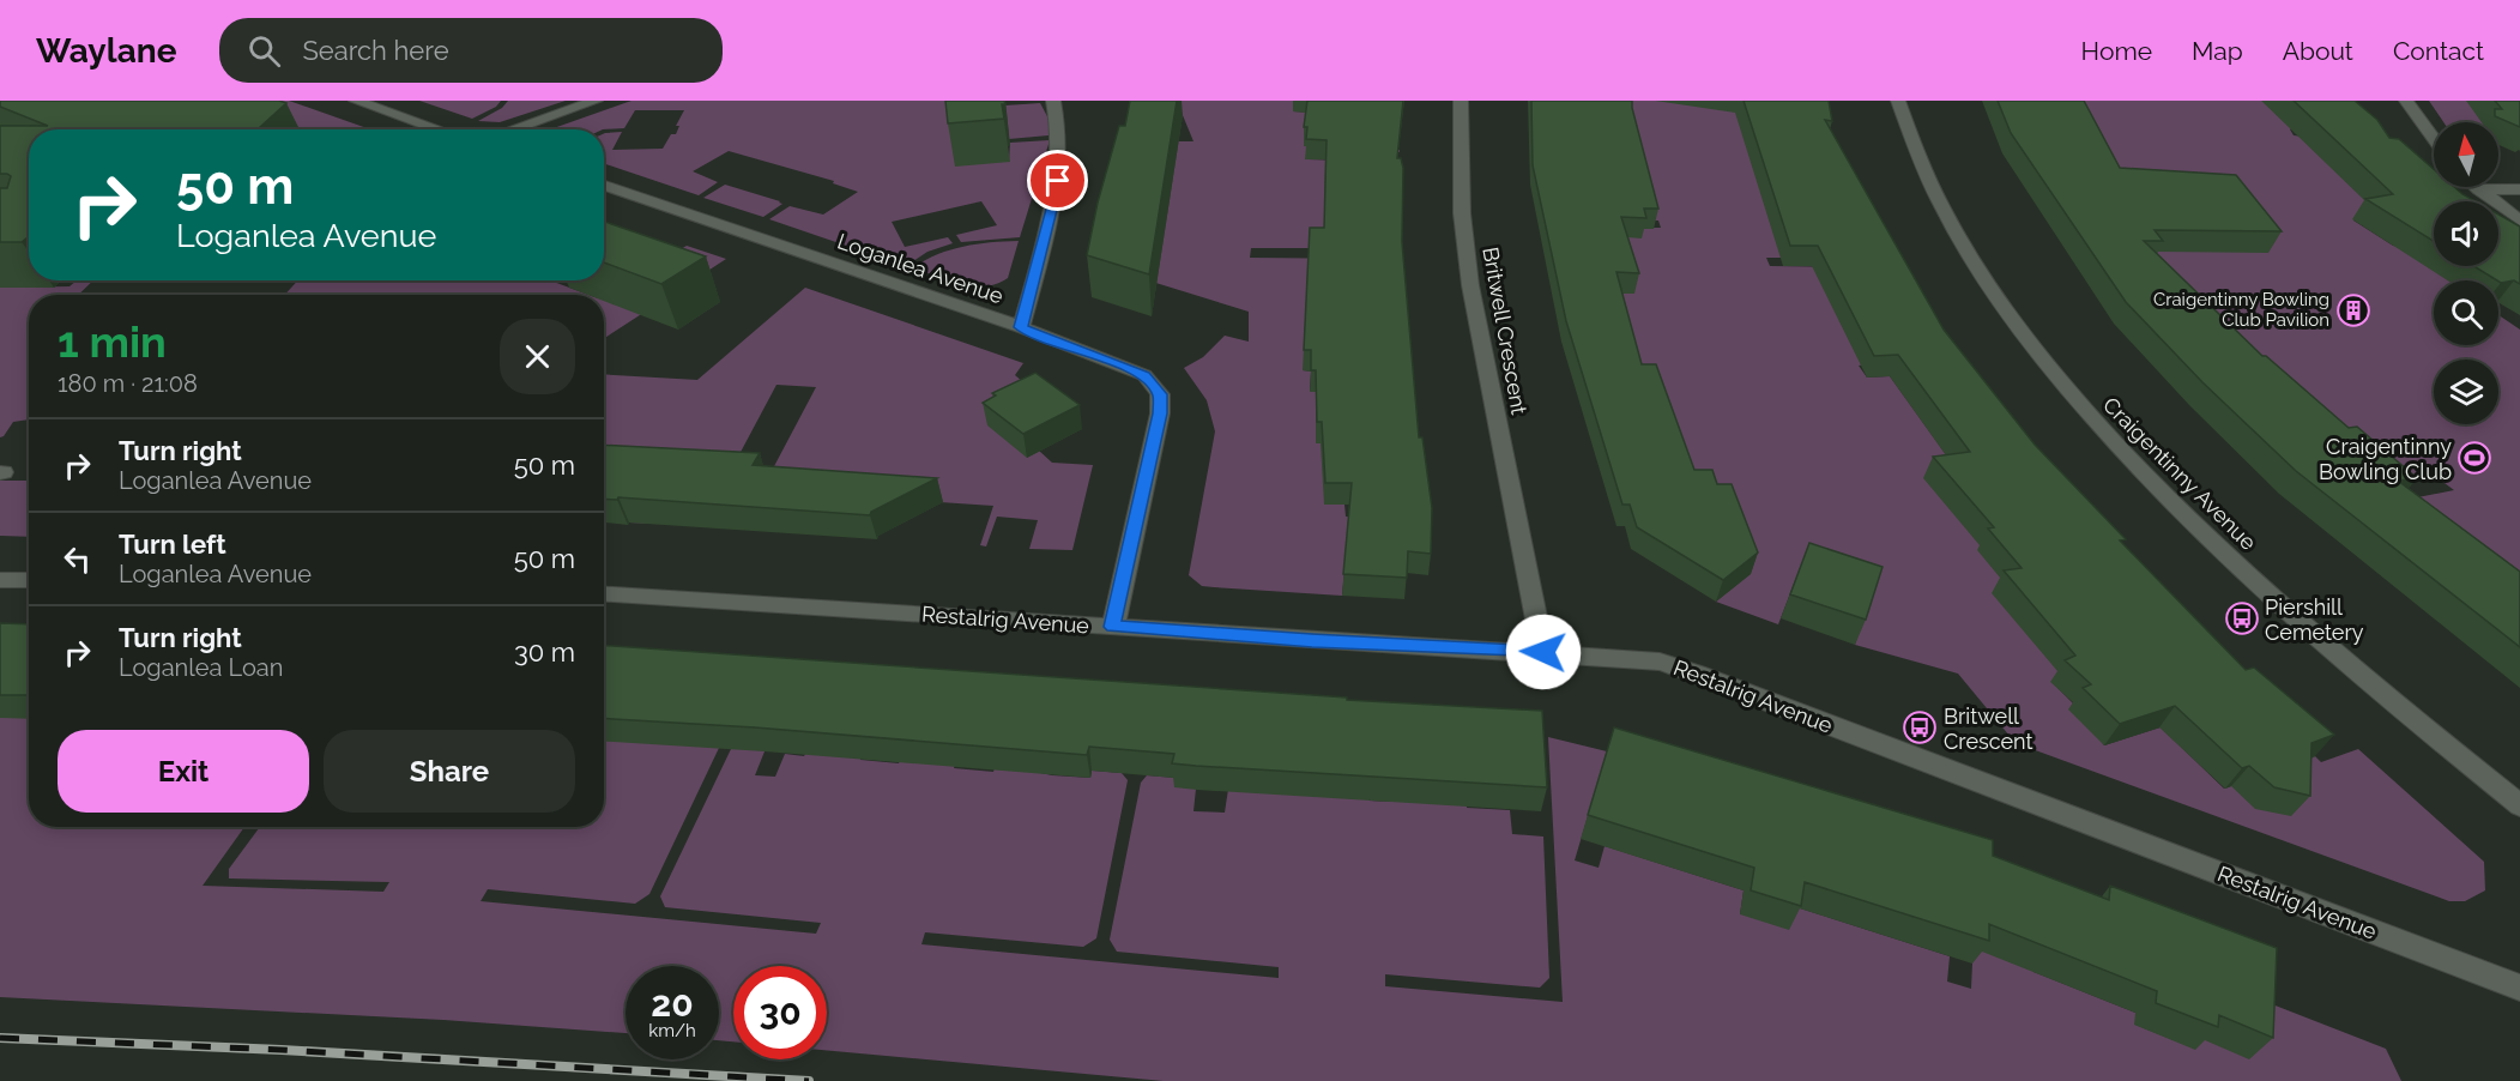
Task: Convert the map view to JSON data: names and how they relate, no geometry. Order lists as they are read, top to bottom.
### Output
{
  "streets": {
    "street": [
      "Loganlea Avenue",
      "Britwell Crescent",
      "Craigentinny Avenue",
      "Restalrig Avenue"
    ]
  },
  "crossings": [
    ["Loganlea Avenue", "Restalrig Avenue"],
    ["Britwell Crescent", "Restalrig Avenue"]
  ],
  "places": {
    "building": ["Craigentinny Bowling Club Pavilion"],
    "sports": ["Craigentinny Bowling Club"],
    "bus stop": ["Piershill Cemetery", "Britwell Crescent"]
  },
  "north": "top",
  "page": {
    "header": "Waylane",
    "search": "Search here",
    "nav": [
      "Home",
      "Map",
      "About",
      "Contact"
    ],
    "turn": ["50 m", "Loganlea Avenue"],
    "heading": ["1 min", "180 m · 21:08"],
    "list": [
      {
        "name": "Turn right",
        "note": "Loganlea Avenue",
        "value": "50 m"
      },
      {
        "name": "Turn left",
        "note": "Loganlea Avenue",
        "value": "50 m"
      },
      {
        "name": "Turn right",
        "note": "Loganlea Loan",
        "value": "30 m"
      }
    ],
    "buttons": ["Exit", "Share"],
    "speed": "20 km/h",
    "limit": "30"
  }
}
